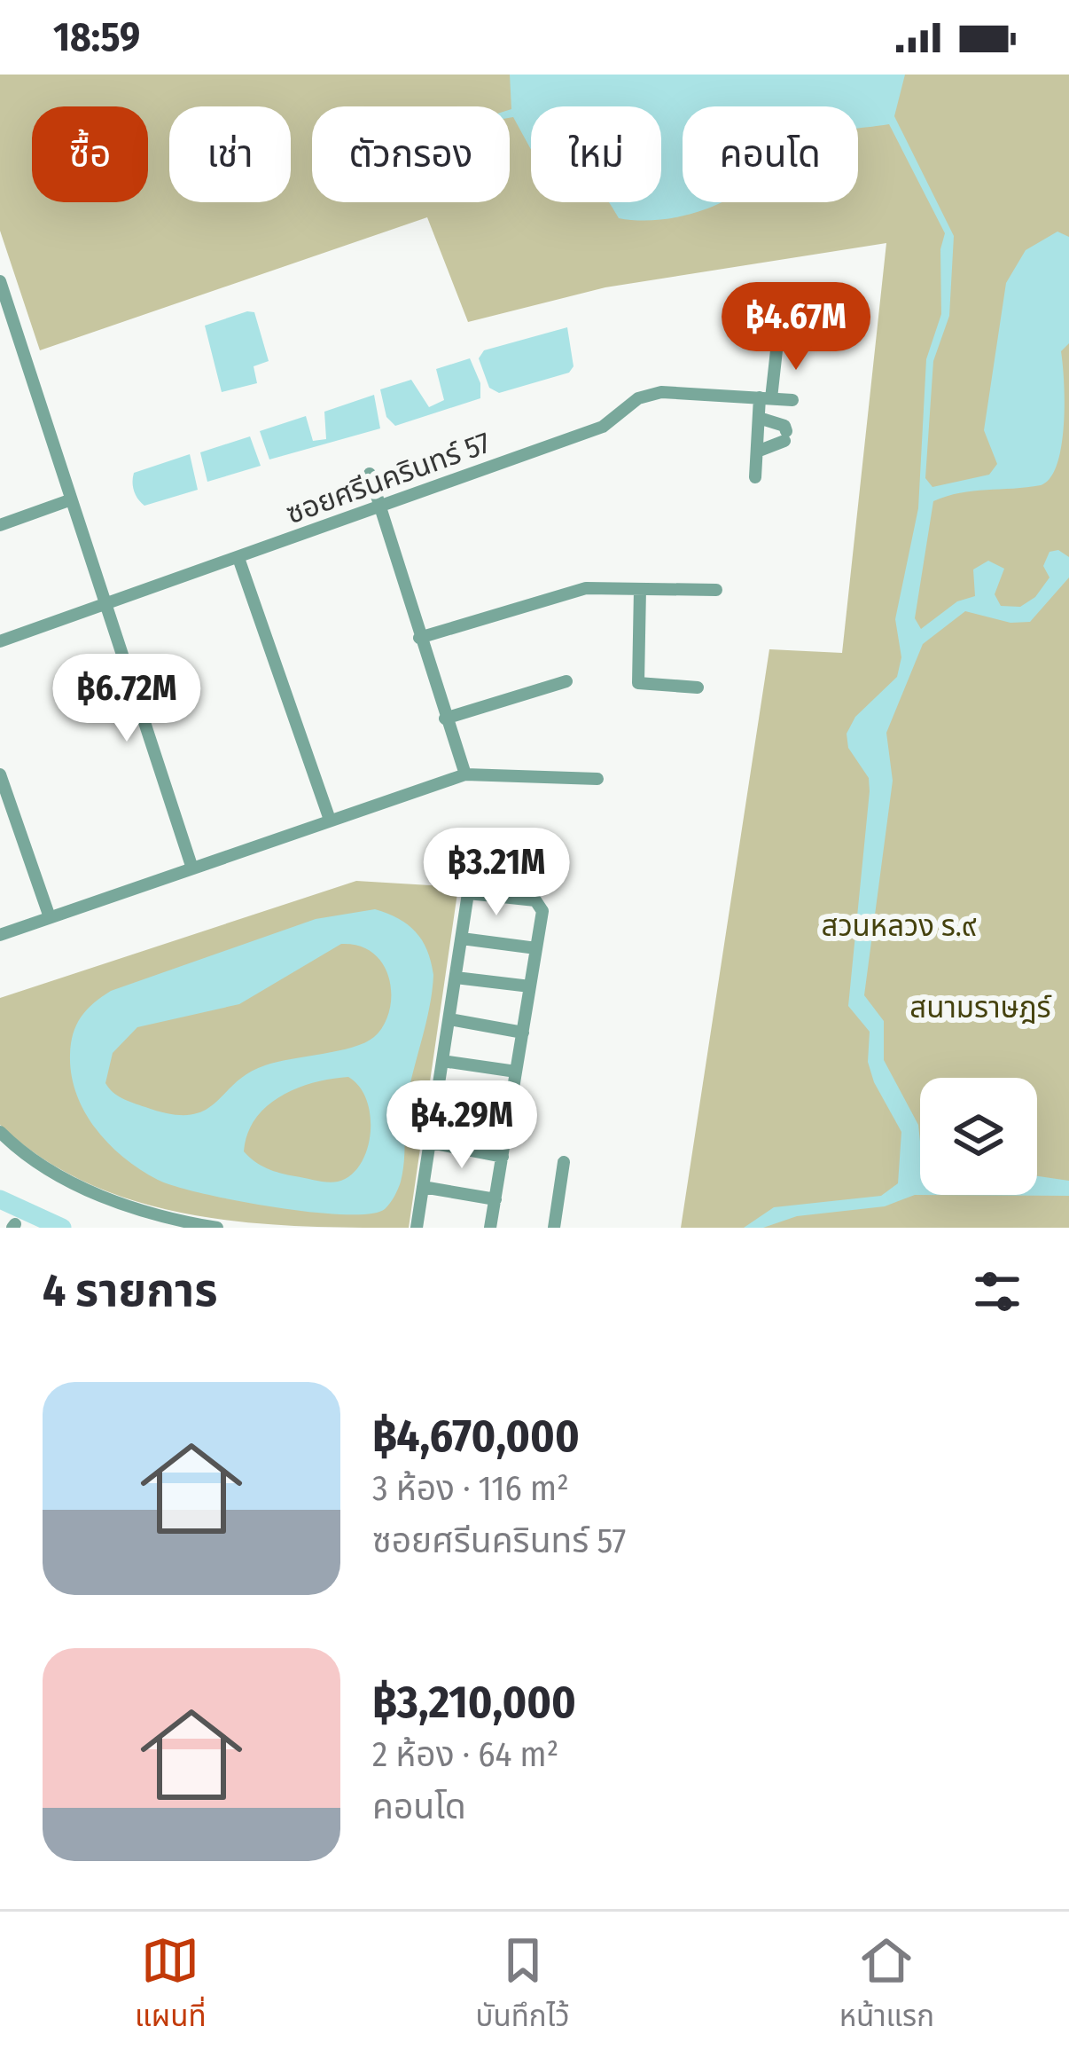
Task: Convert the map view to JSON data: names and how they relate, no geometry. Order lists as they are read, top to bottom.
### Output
{
  "streets": {
    "street": ["ซอยศรีนครินทร์ 57"]
  },
  "parks": ["สวนหลวง ร.๙", "สนามราษฎร์"],
  "page": {
    "status": "18:59",
    "chip": [
      "ซื้อ",
      "เช่า",
      "ตัวกรอง",
      "ใหม่",
      "คอนโด"
    ],
    "price": [
      "฿4.67M",
      "฿6.72M",
      "฿3.21M",
      "฿4.29M"
    ],
    "heading": "4 รายการ",
    "list": [
      {
        "name": "฿4,670,000",
        "note": "3 ห้อง · 116 m² · ซอยศรีนครินทร์ 57"
      },
      {
        "name": "฿3,210,000",
        "note": "2 ห้อง · 64 m² · คอนโด"
      }
    ],
    "tabs": ["แผนที่", "บันทึกไว้", "หน้าแรก"]
  }
}
